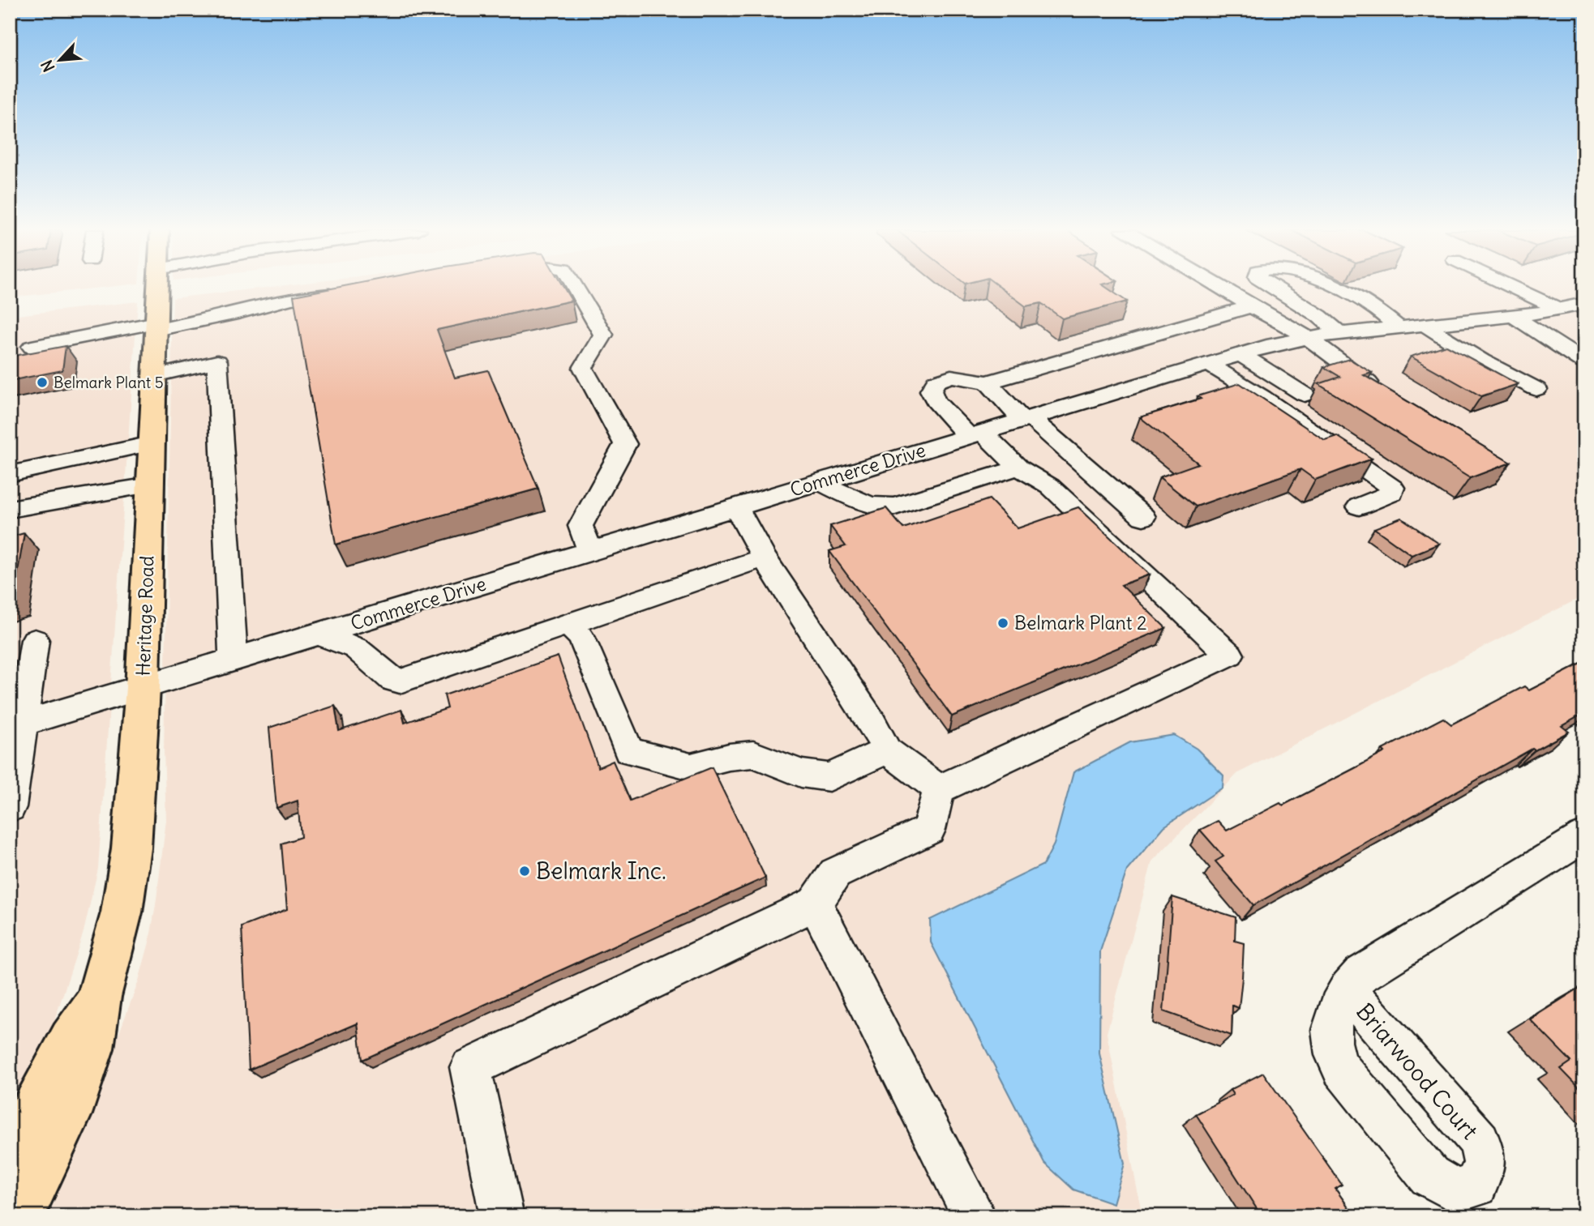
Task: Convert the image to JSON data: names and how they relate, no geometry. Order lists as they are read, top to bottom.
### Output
{
  "streets": {
    "main road": ["Heritage Road"],
    "street": ["Commerce Drive", "Briarwood Court"]
  },
  "crossings": [
    ["Commerce Drive", "Heritage Road"]
  ],
  "places": ["Belmark Plant 5", "Belmark Plant 2", "Belmark Inc."],
  "north": "bottom left"
}
